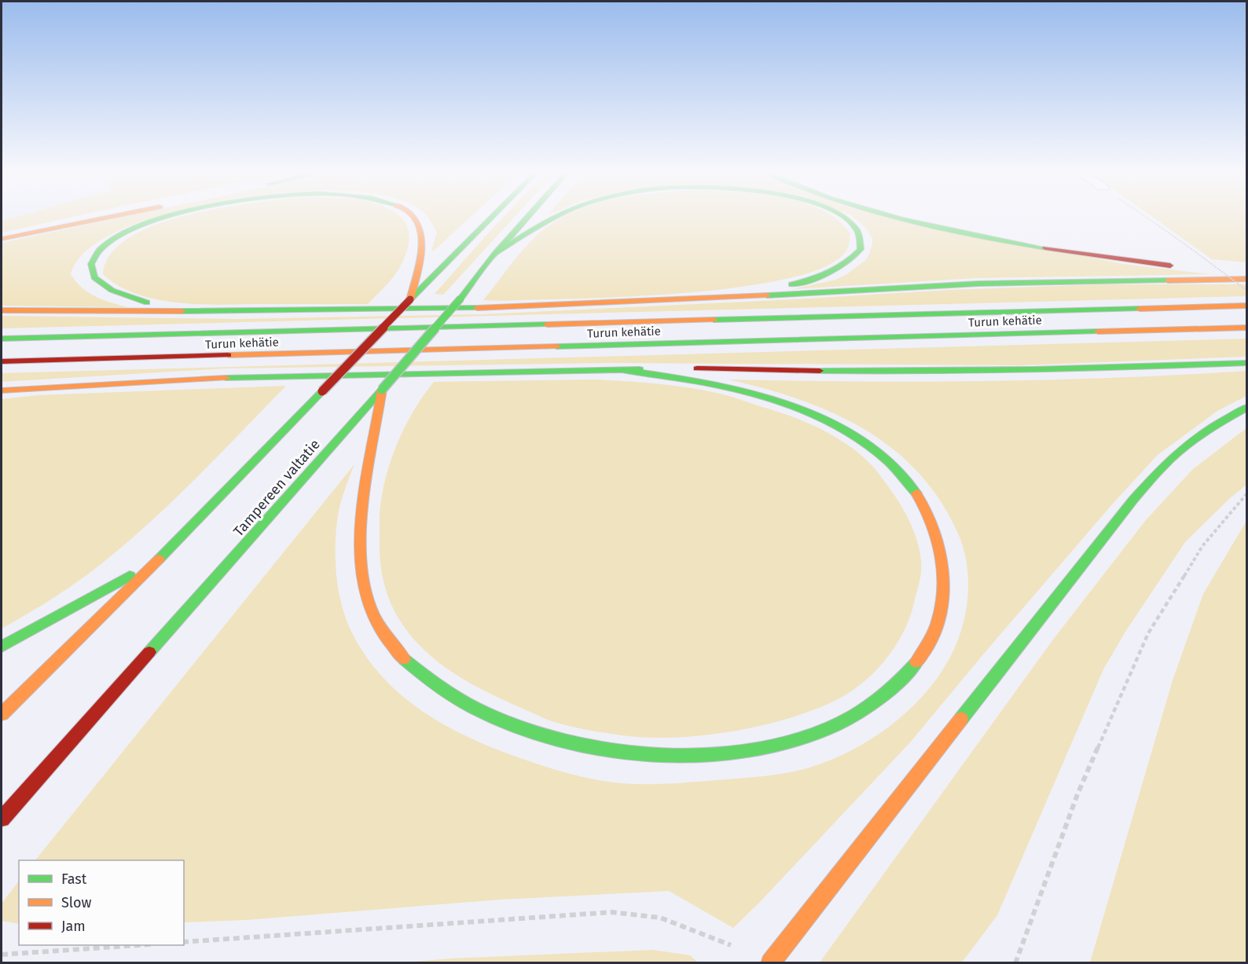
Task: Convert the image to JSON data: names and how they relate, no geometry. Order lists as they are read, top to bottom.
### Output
{
  "streets": {
    "highway": ["Turun kehätie", "Tampereen valtatie"]
  },
  "legend": ["Fast", "Slow", "Jam"]
}
